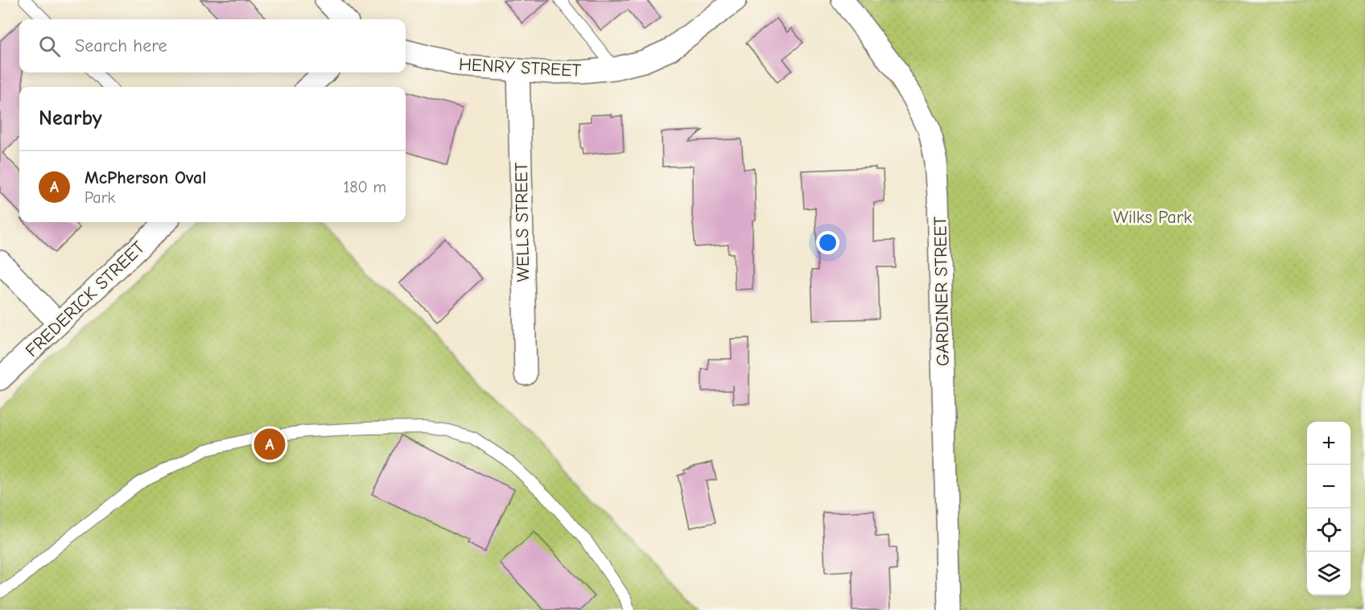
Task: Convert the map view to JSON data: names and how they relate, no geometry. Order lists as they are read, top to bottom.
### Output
{
  "streets": {
    "street": [
      "HENRY STREET",
      "WELLS STREET",
      "GARDINER STREET",
      "FREDERICK STREET"
    ]
  },
  "crossings": [
    ["HENRY STREET", "WELLS STREET"]
  ],
  "parks": ["Wilks Park"],
  "page": {
    "search": "Search here",
    "heading": "Nearby",
    "list": [
      {
        "mark": "A",
        "name": "McPherson Oval",
        "note": "Park",
        "value": "180 m"
      }
    ],
    "map_buttons": ["+", "−"],
    "pins": "A"
  }
}
